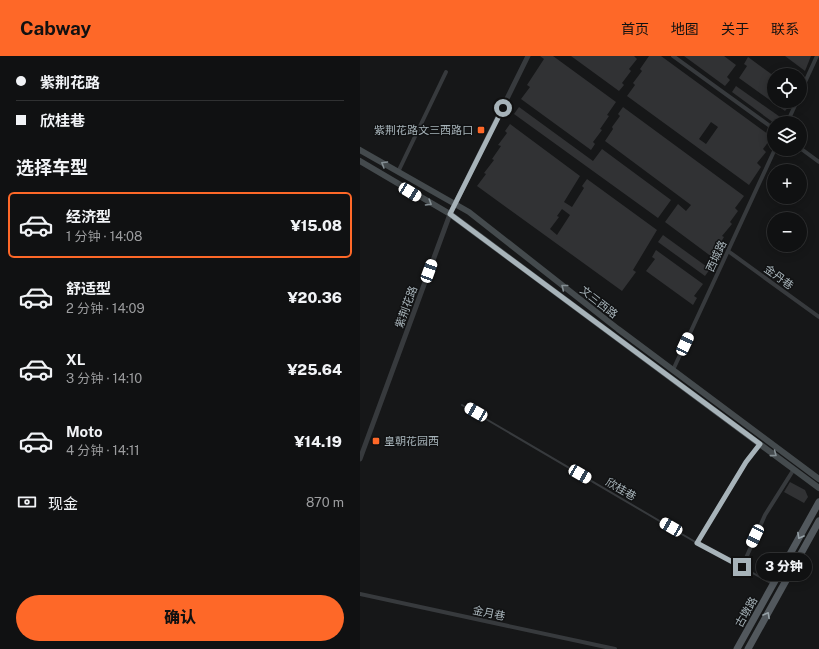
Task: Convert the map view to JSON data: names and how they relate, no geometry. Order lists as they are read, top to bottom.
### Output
{
  "streets": {
    "main road": ["文三西路", "古墩路"],
    "street": [
      "西城路",
      "金丹巷",
      "紫荆花路",
      "金月巷"
    ],
    "lane": ["欣桂巷"]
  },
  "crossings": [
    ["西城路", "金丹巷"],
    ["西城路", "文三西路"],
    ["文三西路", "紫荆花路"],
    ["欣桂巷", "古墩路"]
  ],
  "places": {
    "transit": ["紫荆花路文三西路口", "皇朝花园西"]
  },
  "page": {
    "header": "Cabway",
    "nav": [
      "首页",
      "地图",
      "关于",
      "联系"
    ],
    "banner": ["紫荆花路", "欣桂巷"],
    "map_buttons": ["+", "−"],
    "heading": "选择车型",
    "list": [
      {
        "name": "经济型",
        "note": "1 分钟 · 14:08",
        "value": "¥15.08"
      },
      {
        "name": "舒适型",
        "note": "2 分钟 · 14:09",
        "value": "¥20.36"
      },
      {
        "name": "XL",
        "note": "3 分钟 · 14:10",
        "value": "¥25.64"
      },
      {
        "name": "Moto",
        "note": "4 分钟 · 14:11",
        "value": "¥14.19"
      }
    ],
    "pay": ["现金", "870 m"],
    "bubble": "3 分钟",
    "buttons": "确认"
  }
}
